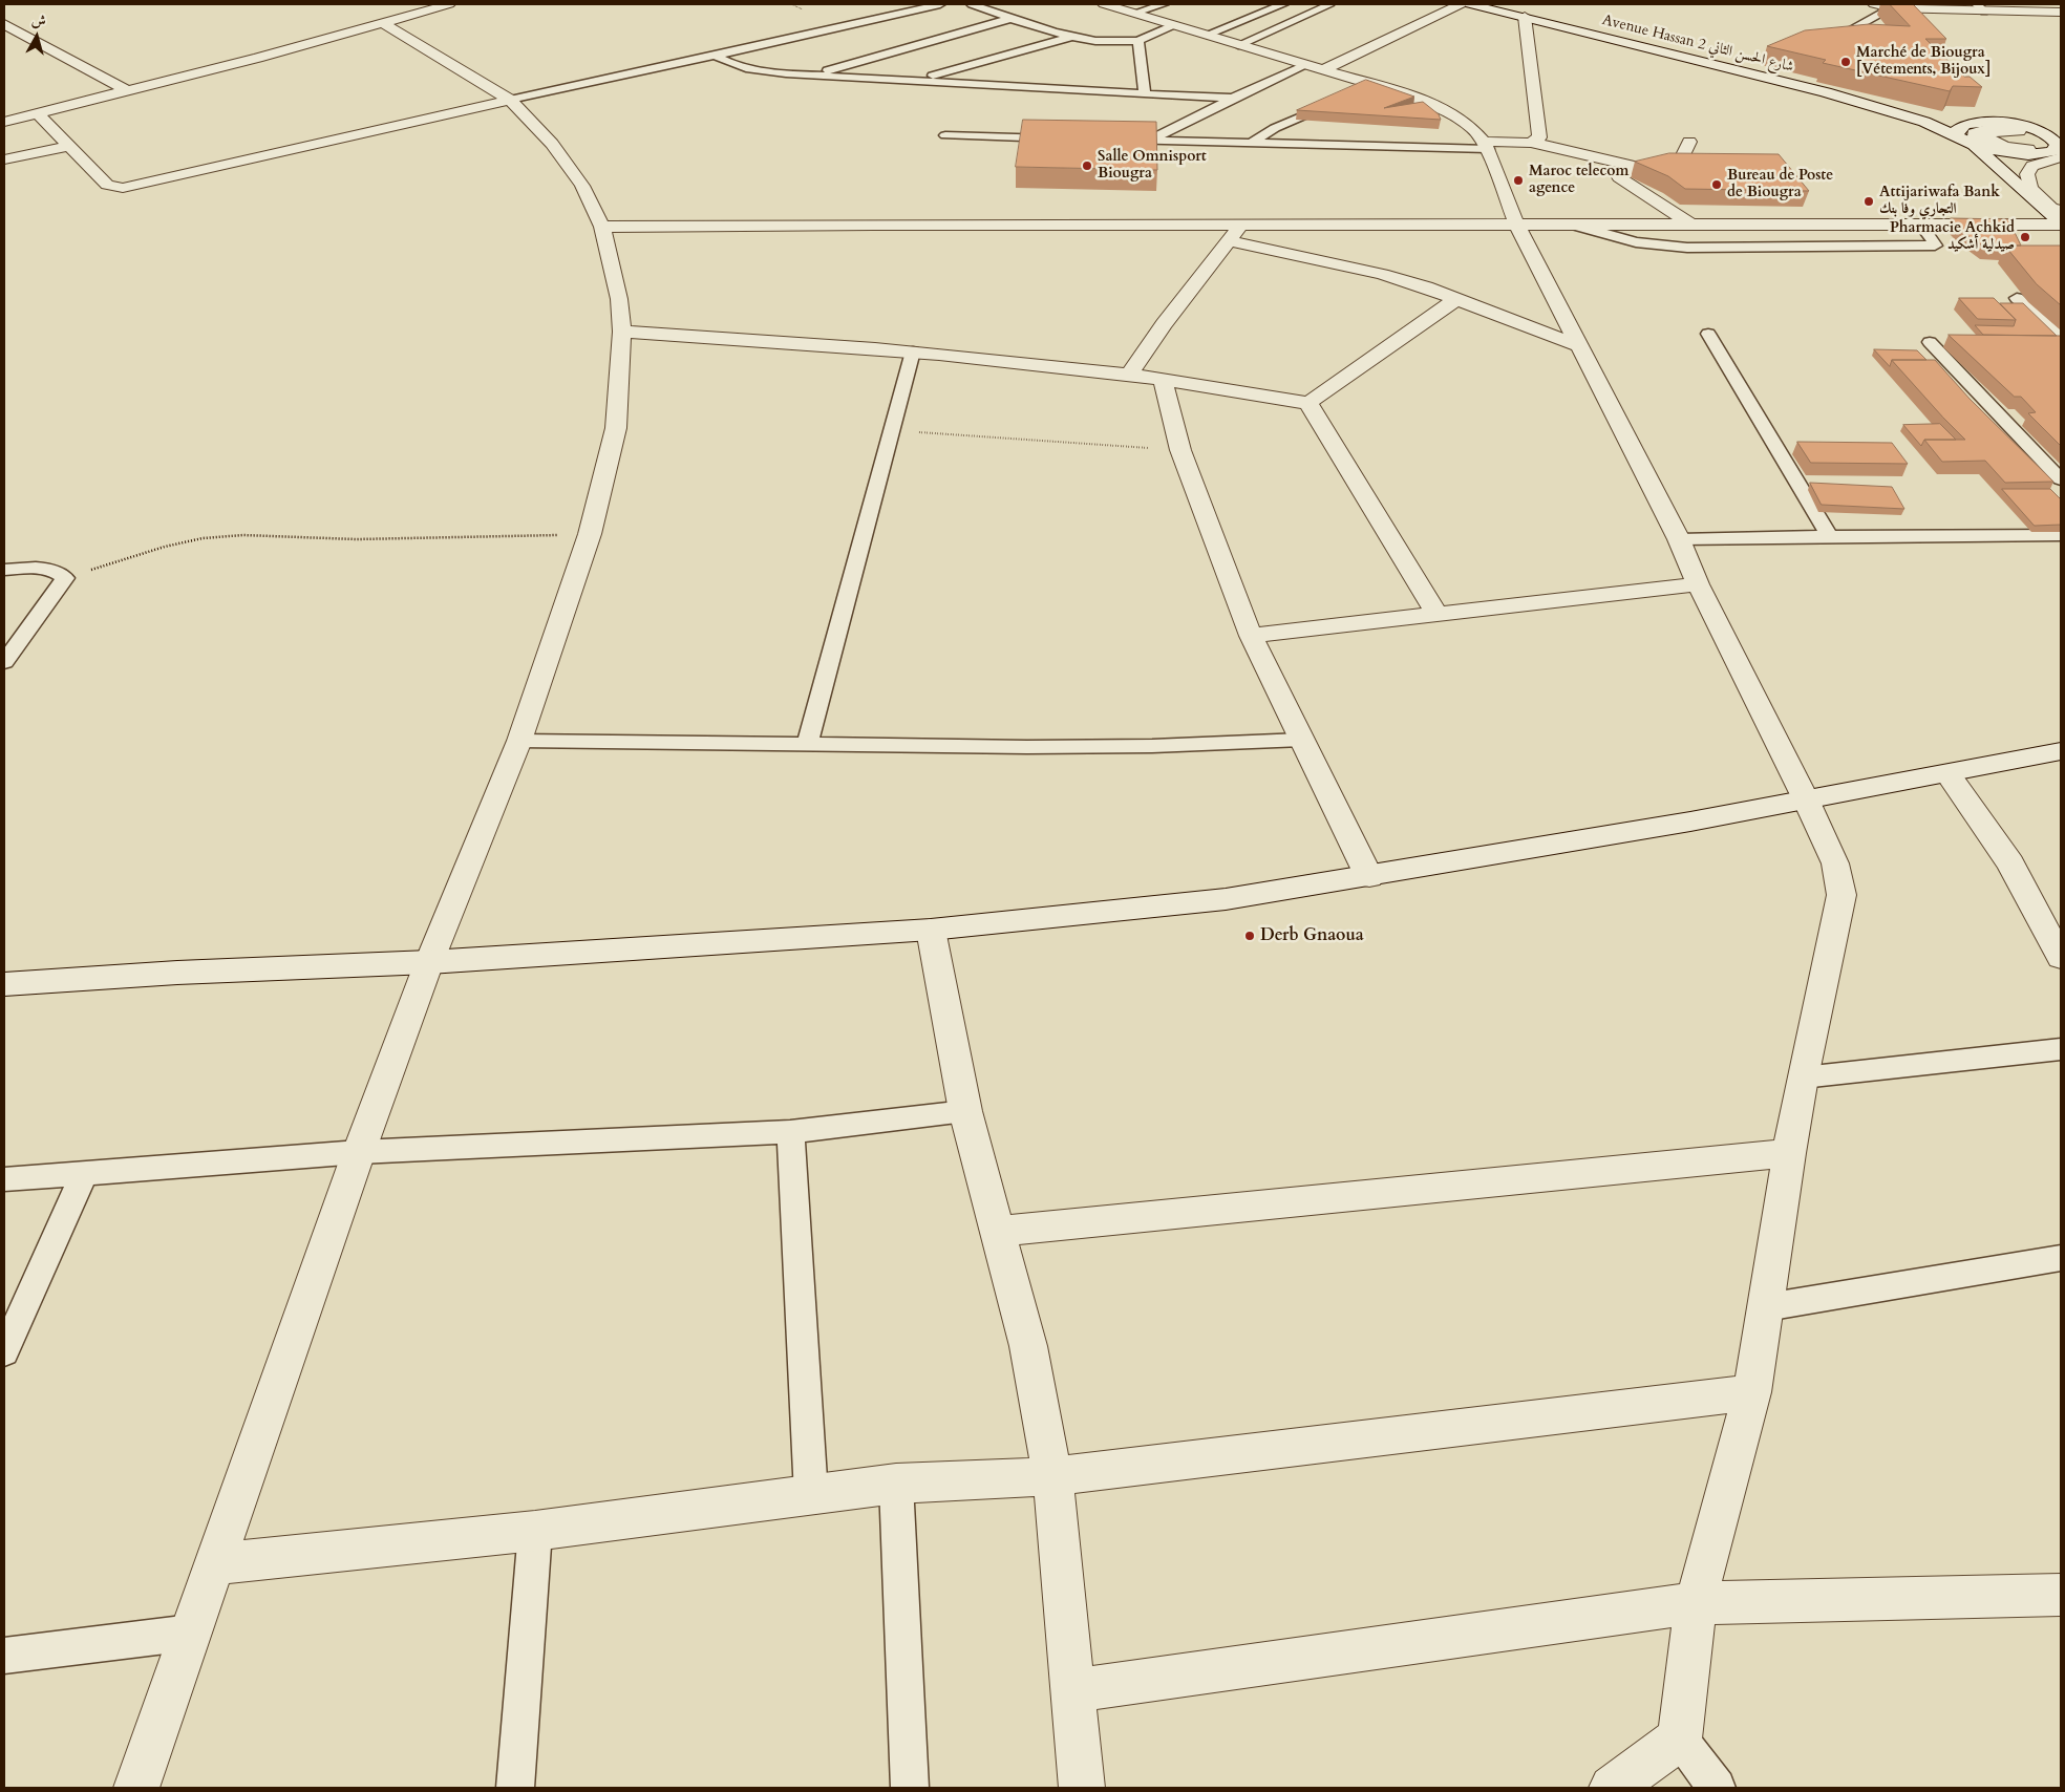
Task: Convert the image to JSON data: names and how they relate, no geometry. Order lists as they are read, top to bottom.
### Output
{
  "streets": {
    "street": ["Avenue Hassan 2 شارع الحسن الثاني"]
  },
  "places": [
    "Marché de Biougra [Vétements, Bijoux]",
    "Salle Omnisport Biougra",
    "Maroc telecom agence",
    "Bureau de Poste de Biougra",
    "Attijariwafa Bank التجاري وفا بنك",
    "Pharmacie Achkid صيدلية أشكيد",
    "Derb Gnaoua"
  ],
  "north": "top"
}
